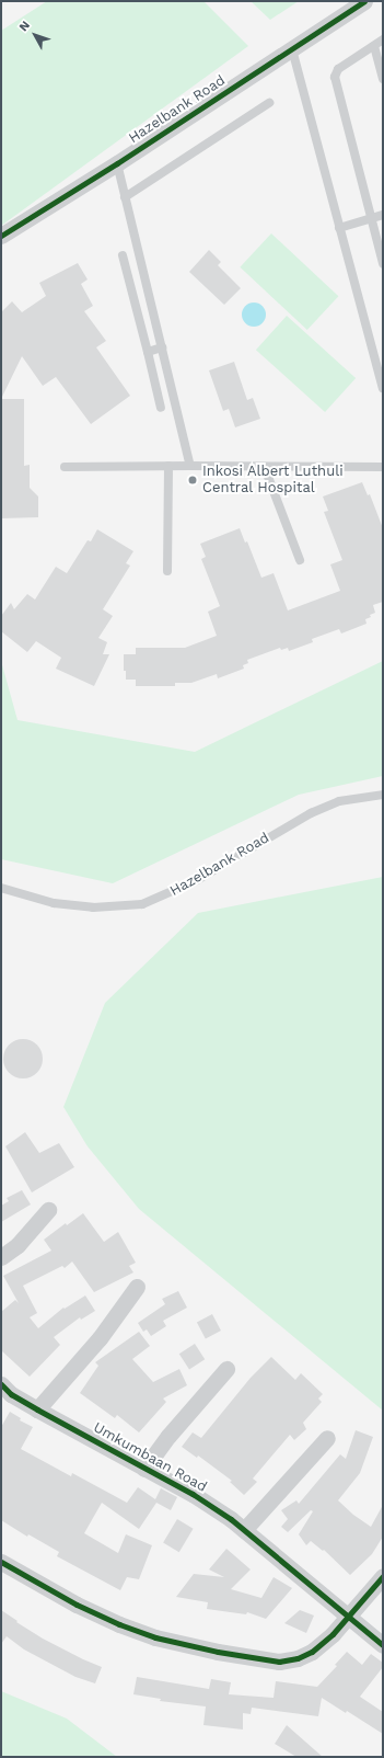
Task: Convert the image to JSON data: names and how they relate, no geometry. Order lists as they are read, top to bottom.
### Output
{
  "streets": {
    "street": ["Hazelbank Road", "Umkumbaan Road"]
  },
  "places": ["Inkosi Albert Luthuli Central Hospital"],
  "north": "top left"
}
